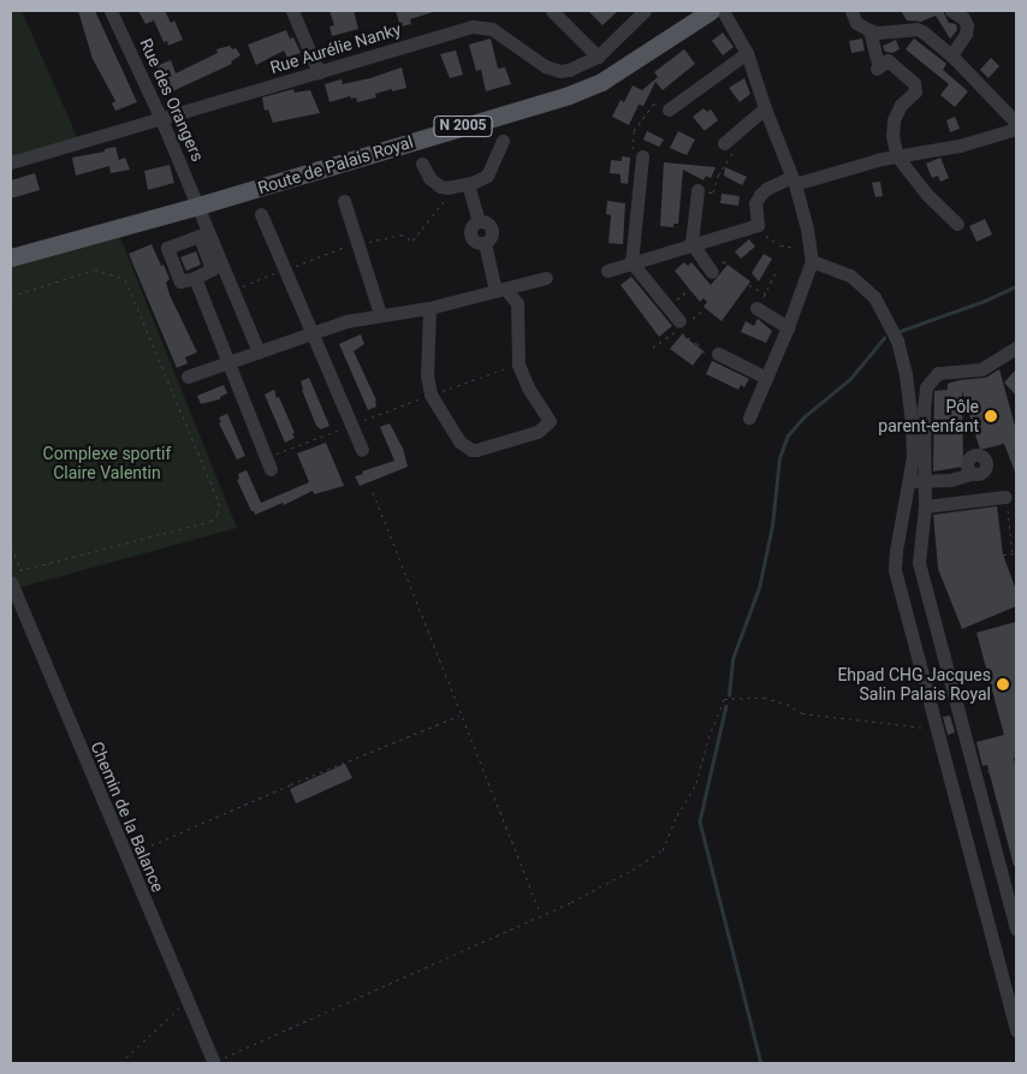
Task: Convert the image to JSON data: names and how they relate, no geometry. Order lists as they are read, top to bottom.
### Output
{
  "streets": {
    "main road": ["N 2005", "Route de Palais Royal"],
    "street": ["Rue Aurélie Nanky", "Rue des Orangers", "Chemin de la Balance"]
  },
  "crossings": [
    ["Rue Aurélie Nanky", "Rue des Orangers"],
    ["Rue des Orangers", "Route de Palais Royal"]
  ],
  "parks": ["Complexe sportif Claire Valentin"],
  "places": ["Pôle parent-enfant", "Ehpad CHG Jacques Salin Palais Royal"]
}
